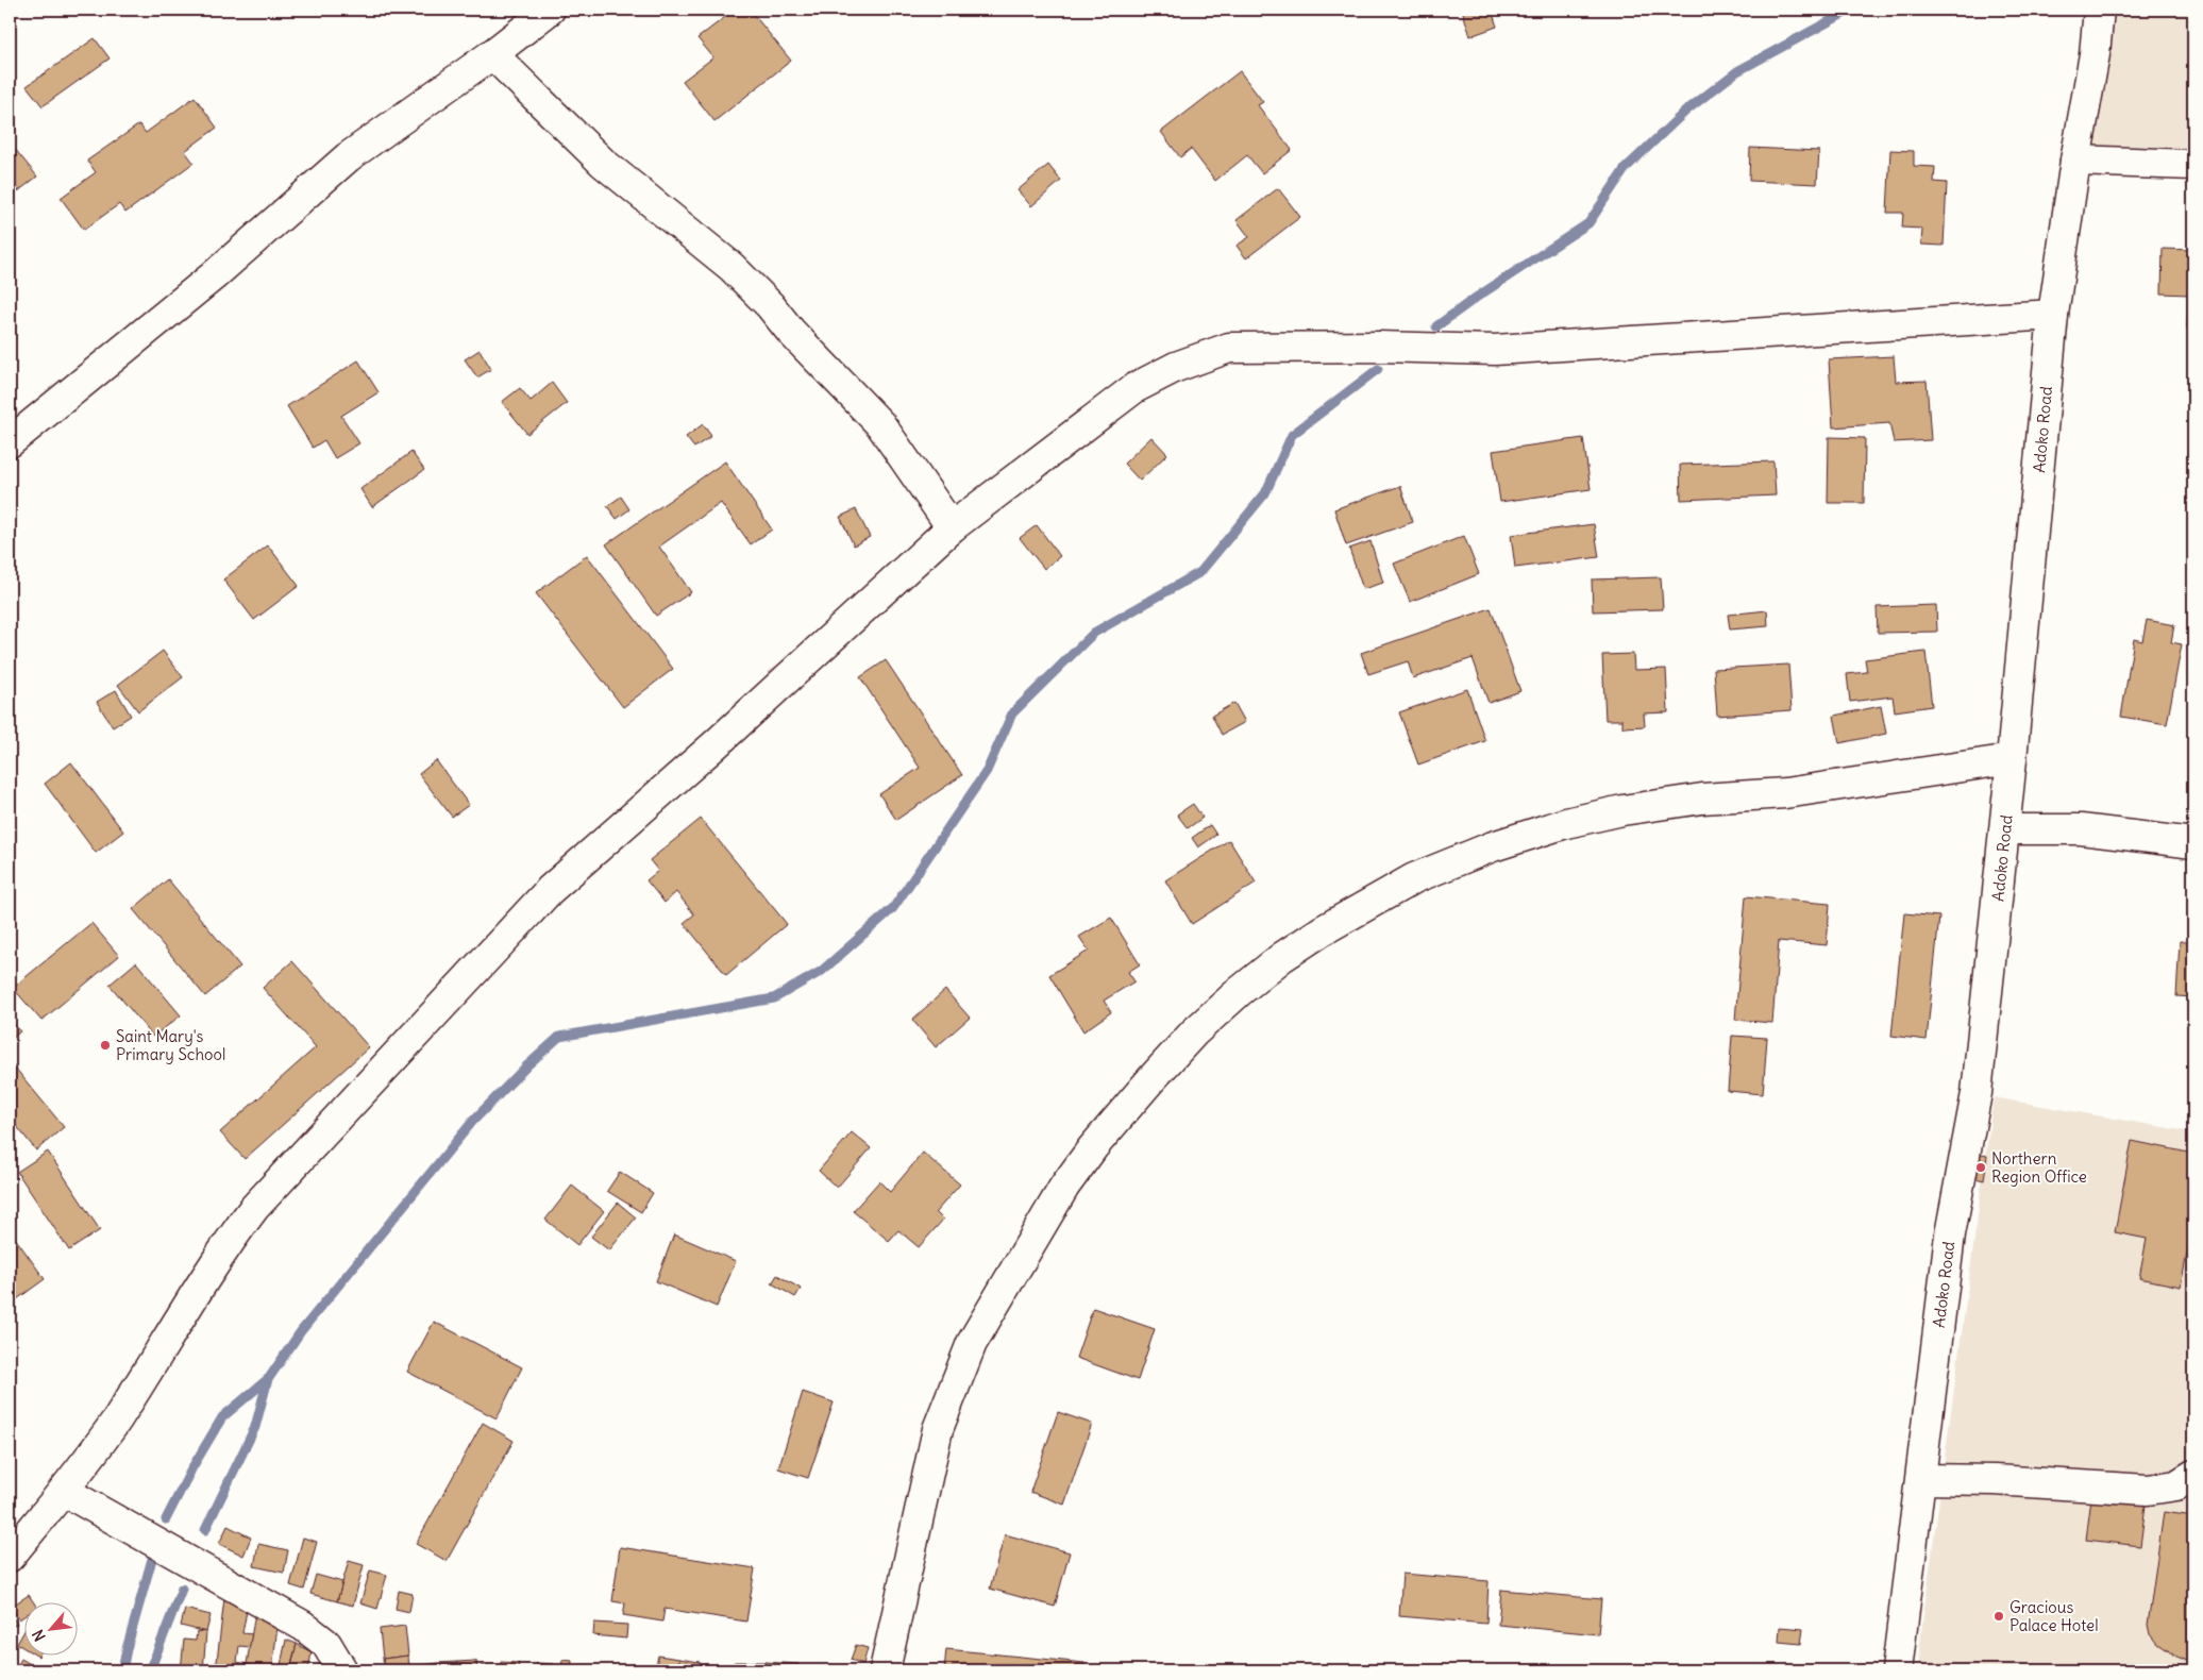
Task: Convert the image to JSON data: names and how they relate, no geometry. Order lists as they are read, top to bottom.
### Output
{
  "streets": {
    "street": ["Adoko Road"]
  },
  "places": ["Saint Mary's Primary School", "Northern Region Office", "Gracious Palace Hotel"],
  "north": "bottom left"
}
